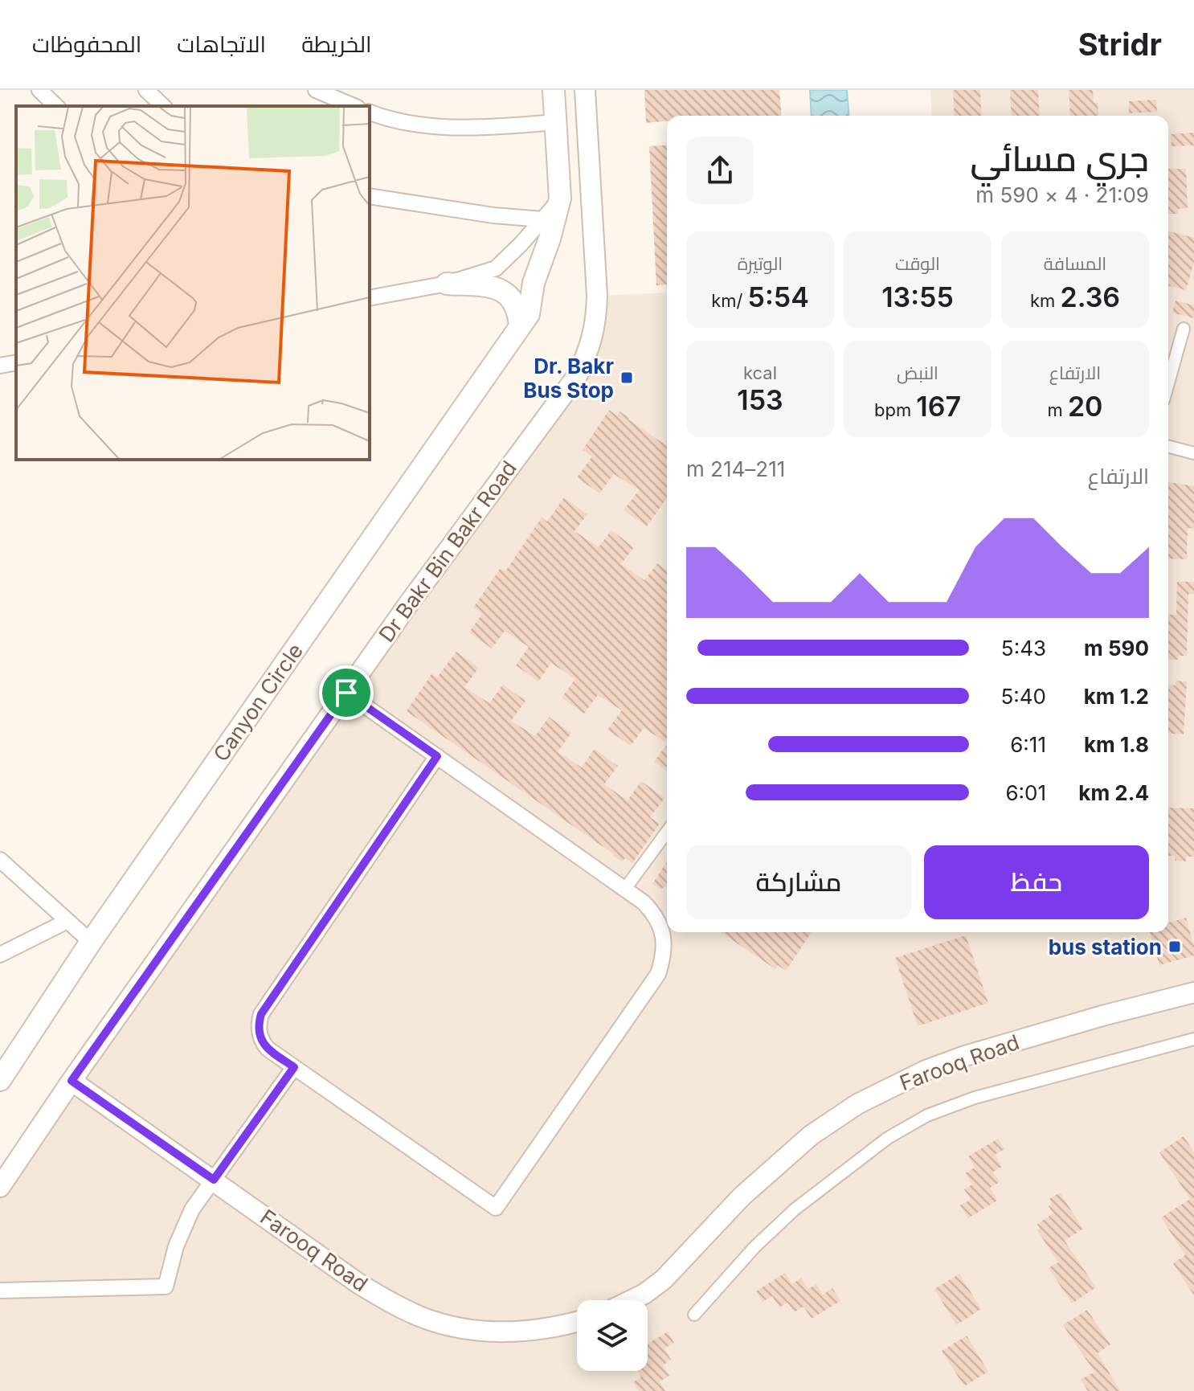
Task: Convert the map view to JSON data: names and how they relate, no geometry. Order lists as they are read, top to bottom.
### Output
{
  "streets": {
    "main road": ["Canyon Circle"],
    "street": ["Dr Bakr Bin Bakr Road", "Farooq Road"]
  },
  "crossings": [
    ["Dr Bakr Bin Bakr Road", "Farooq Road"]
  ],
  "places": {
    "transit": ["Dr. Bakr Bus Stop", "bus station"]
  },
  "page": {
    "header": "Stridr",
    "nav": ["الخريطة", "الاتجاهات", "المحفوظات"],
    "heading": ["جري مسائي", "21:09 · 4 × 590 m"],
    "stats": [
      ["المسافة", "2.36 km"],
      ["الوقت", "13:55"],
      ["الوتيرة", "5:54 /km"],
      ["الارتفاع", "20 m"],
      ["النبض", "167 bpm"],
      ["kcal", "153"]
    ],
    "chart": ["الارتفاع", "211–214 m"],
    "list": [
      {
        "name": "590 m",
        "note": "5:43"
      },
      {
        "name": "1.2 km",
        "note": "5:40"
      },
      {
        "name": "1.8 km",
        "note": "6:11"
      },
      {
        "name": "2.4 km",
        "note": "6:01"
      }
    ],
    "buttons": ["حفظ", "مشاركة"]
  }
}
